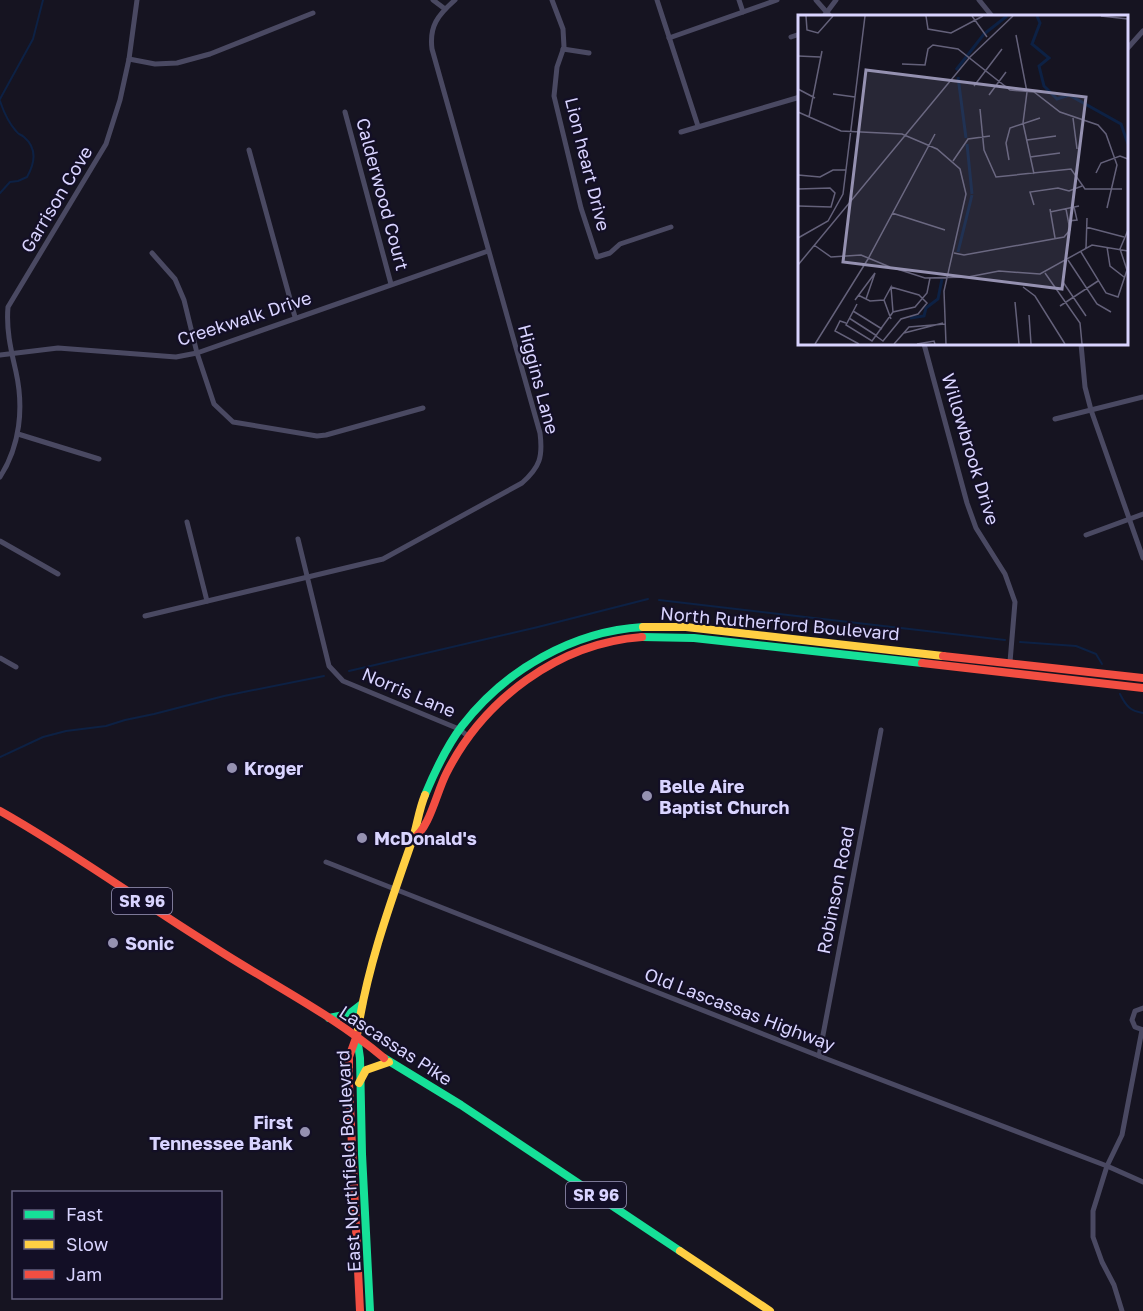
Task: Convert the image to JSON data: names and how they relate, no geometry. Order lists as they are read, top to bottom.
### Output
{
  "streets": {
    "main road": [
      "North Rutherford Boulevard",
      "SR 96",
      "Lascassas Pike",
      "East Northfield Boulevard"
    ],
    "street": [
      "Lion heart Drive",
      "Calderwood Court",
      "Garrison Cove",
      "Creekwalk Drive",
      "Higgins Lane",
      "Willowbrook Drive",
      "Norris Lane",
      "Robinson Road",
      "Old Lascassas Highway"
    ]
  },
  "crossings": [
    ["Calderwood Court", "Creekwalk Drive"],
    ["Garrison Cove", "Creekwalk Drive"],
    ["Creekwalk Drive", "Higgins Lane"],
    ["Higgins Lane", "Norris Lane"],
    ["Willowbrook Drive", "North Rutherford Boulevard"],
    ["North Rutherford Boulevard", "Norris Lane"],
    ["North Rutherford Boulevard", "Old Lascassas Highway"],
    ["North Rutherford Boulevard", "Lascassas Pike"],
    ["North Rutherford Boulevard", "East Northfield Boulevard"],
    ["Robinson Road", "Old Lascassas Highway"],
    ["Lascassas Pike", "East Northfield Boulevard"]
  ],
  "places": [
    "Kroger",
    "Belle Aire Baptist Church",
    "McDonald's",
    "Sonic",
    "First Tennessee Bank"
  ],
  "legend": ["Fast", "Slow", "Jam"]
}
